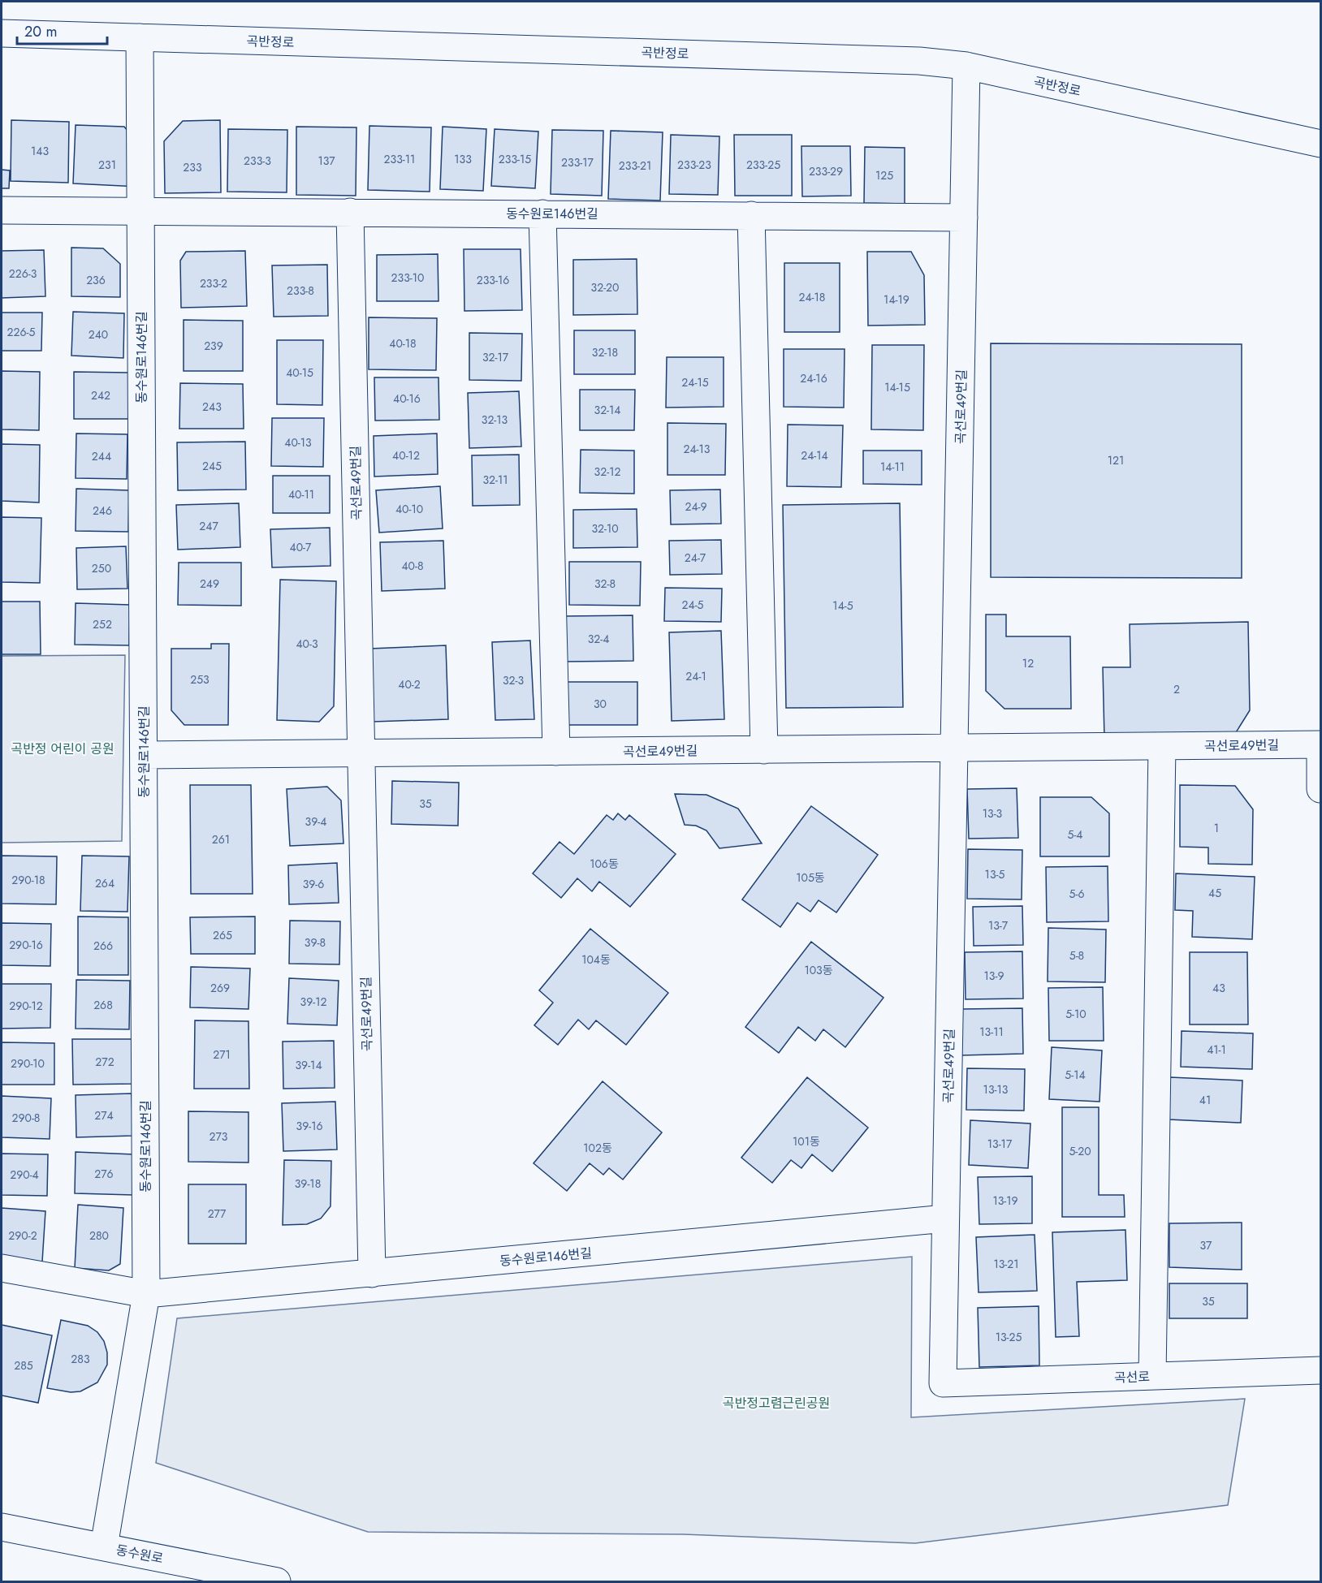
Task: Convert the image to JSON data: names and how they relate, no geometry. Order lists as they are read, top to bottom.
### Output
{
  "streets": {
    "street": [
      "곡반정로",
      "동수원로146번길",
      "곡선로49번길",
      "곡선로",
      "동수원로"
    ]
  },
  "crossings": [
    ["곡반정로", "동수원로146번길"],
    ["곡반정로", "곡선로49번길"],
    ["동수원로146번길", "곡선로49번길"],
    ["동수원로146번길", "동수원로"],
    ["곡선로49번길", "곡선로"]
  ],
  "parks": ["곡반정 어린이 공원", "곡반정고렴근린공원"],
  "house_numbers": [
    "143",
    "233-11",
    "133",
    "233-15",
    "233-3",
    "137",
    "233-17",
    "231",
    "233-23",
    "233-25",
    "233-21",
    "233",
    "233-29",
    "125",
    "226-3",
    "233-10",
    "236",
    "233-16",
    "233-2",
    "32-20",
    "233-8",
    "24-18",
    "14-19",
    "226-5",
    "240",
    "40-18",
    "239",
    "32-18",
    "32-17",
    "40-15",
    "24-16",
    "24-15",
    "14-15",
    "242",
    "40-16",
    "243",
    "32-14",
    "32-13",
    "40-13",
    "24-13",
    "40-12",
    "24-14",
    "244",
    "121",
    "245",
    "14-11",
    "32-12",
    "32-11",
    "40-11",
    "24-9",
    "40-10",
    "246",
    "247",
    "32-10",
    "40-7",
    "24-7",
    "40-8",
    "250",
    "249",
    "32-8",
    "24-5",
    "14-5",
    "252",
    "32-4",
    "40-3",
    "12",
    "24-1",
    "253",
    "32-3",
    "40-2",
    "2",
    "30",
    "35",
    "13-3",
    "39-4",
    "1",
    "5-4",
    "261",
    "106동",
    "13-5",
    "105동",
    "290-18",
    "264",
    "39-6",
    "45",
    "5-6",
    "13-7",
    "265",
    "39-8",
    "290-16",
    "266",
    "5-8",
    "104동",
    "103동",
    "13-9",
    "269",
    "43",
    "39-12",
    "268",
    "290-12",
    "5-10",
    "13-11",
    "41-1",
    "271",
    "272",
    "290-10",
    "39-14",
    "5-14",
    "13-13",
    "41",
    "274",
    "290-8",
    "39-16",
    "273",
    "101동",
    "13-17",
    "102동",
    "5-20",
    "276",
    "290-4",
    "39-18",
    "13-19",
    "277",
    "290-2",
    "280",
    "37",
    "13-21",
    "35",
    "13-25",
    "283",
    "285"
  ],
  "scale_bar": "20 m"
}
